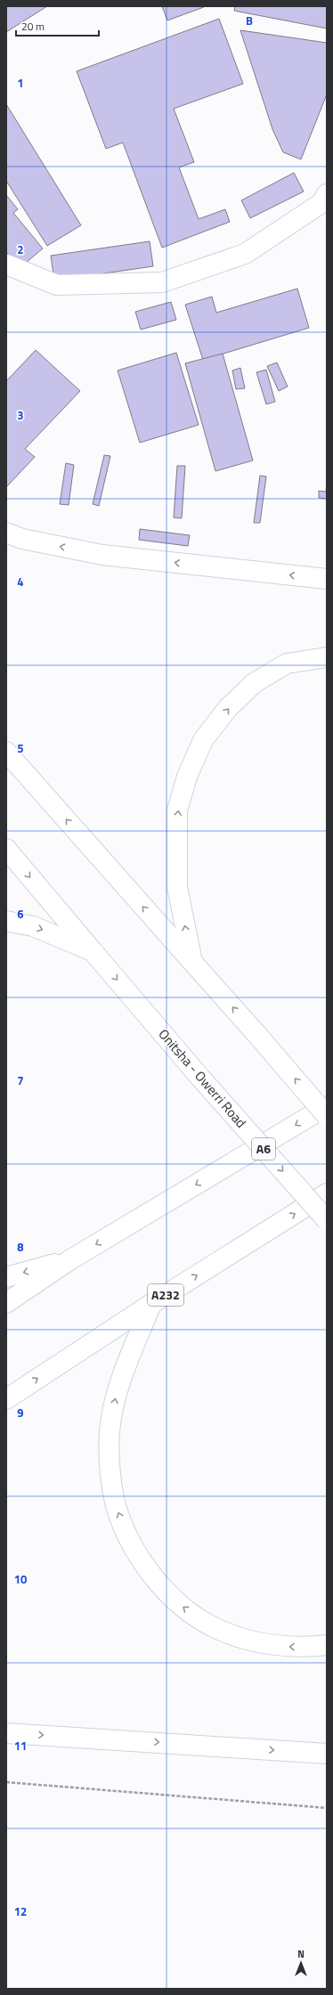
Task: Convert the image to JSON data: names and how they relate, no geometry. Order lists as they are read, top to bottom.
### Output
{
  "streets": {
    "main road": ["Onitsha - Owerri Road", "A6", "A232"]
  },
  "scale_bar": "20 m",
  "north": "top",
  "grid": {
    "columns": ["B"],
    "rows": [
      "1",
      "2",
      "3",
      "4",
      "5",
      "6",
      "7",
      "8",
      "9",
      "10",
      "11",
      "12"
    ]
  }
}
